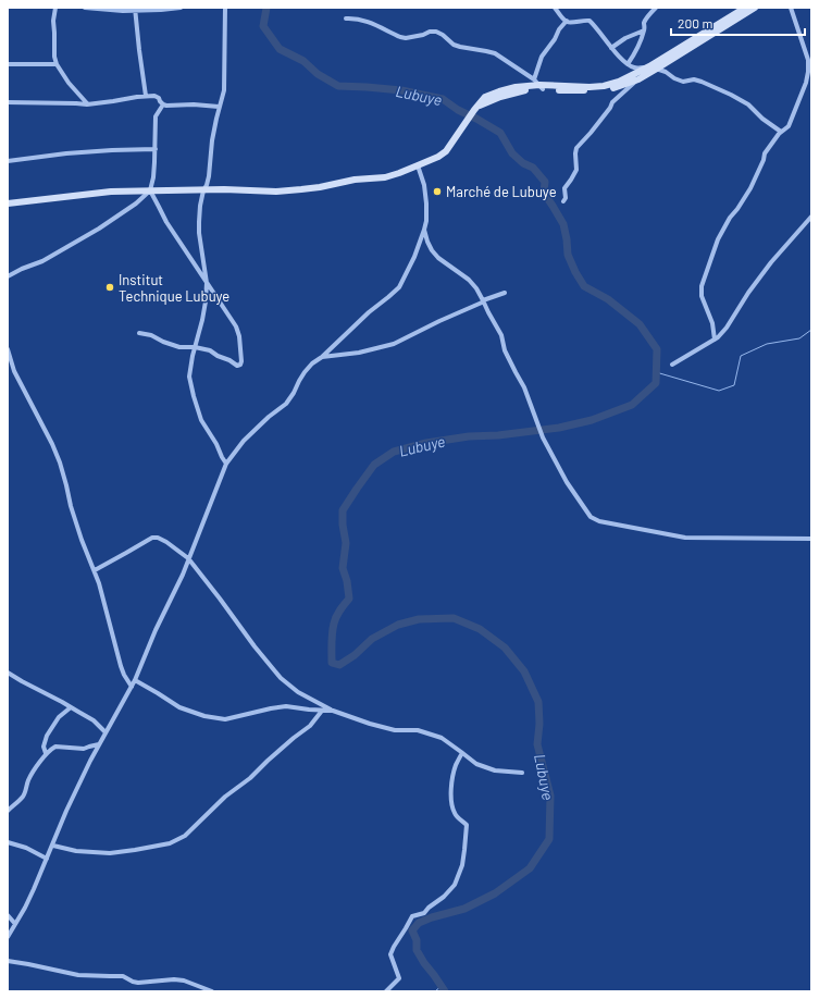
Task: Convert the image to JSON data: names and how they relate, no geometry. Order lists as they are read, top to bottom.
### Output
{
  "water": ["Lubuye"],
  "places": ["Marché de Lubuye", "Institut Technique Lubuye"],
  "scale_bar": "200 m"
}
